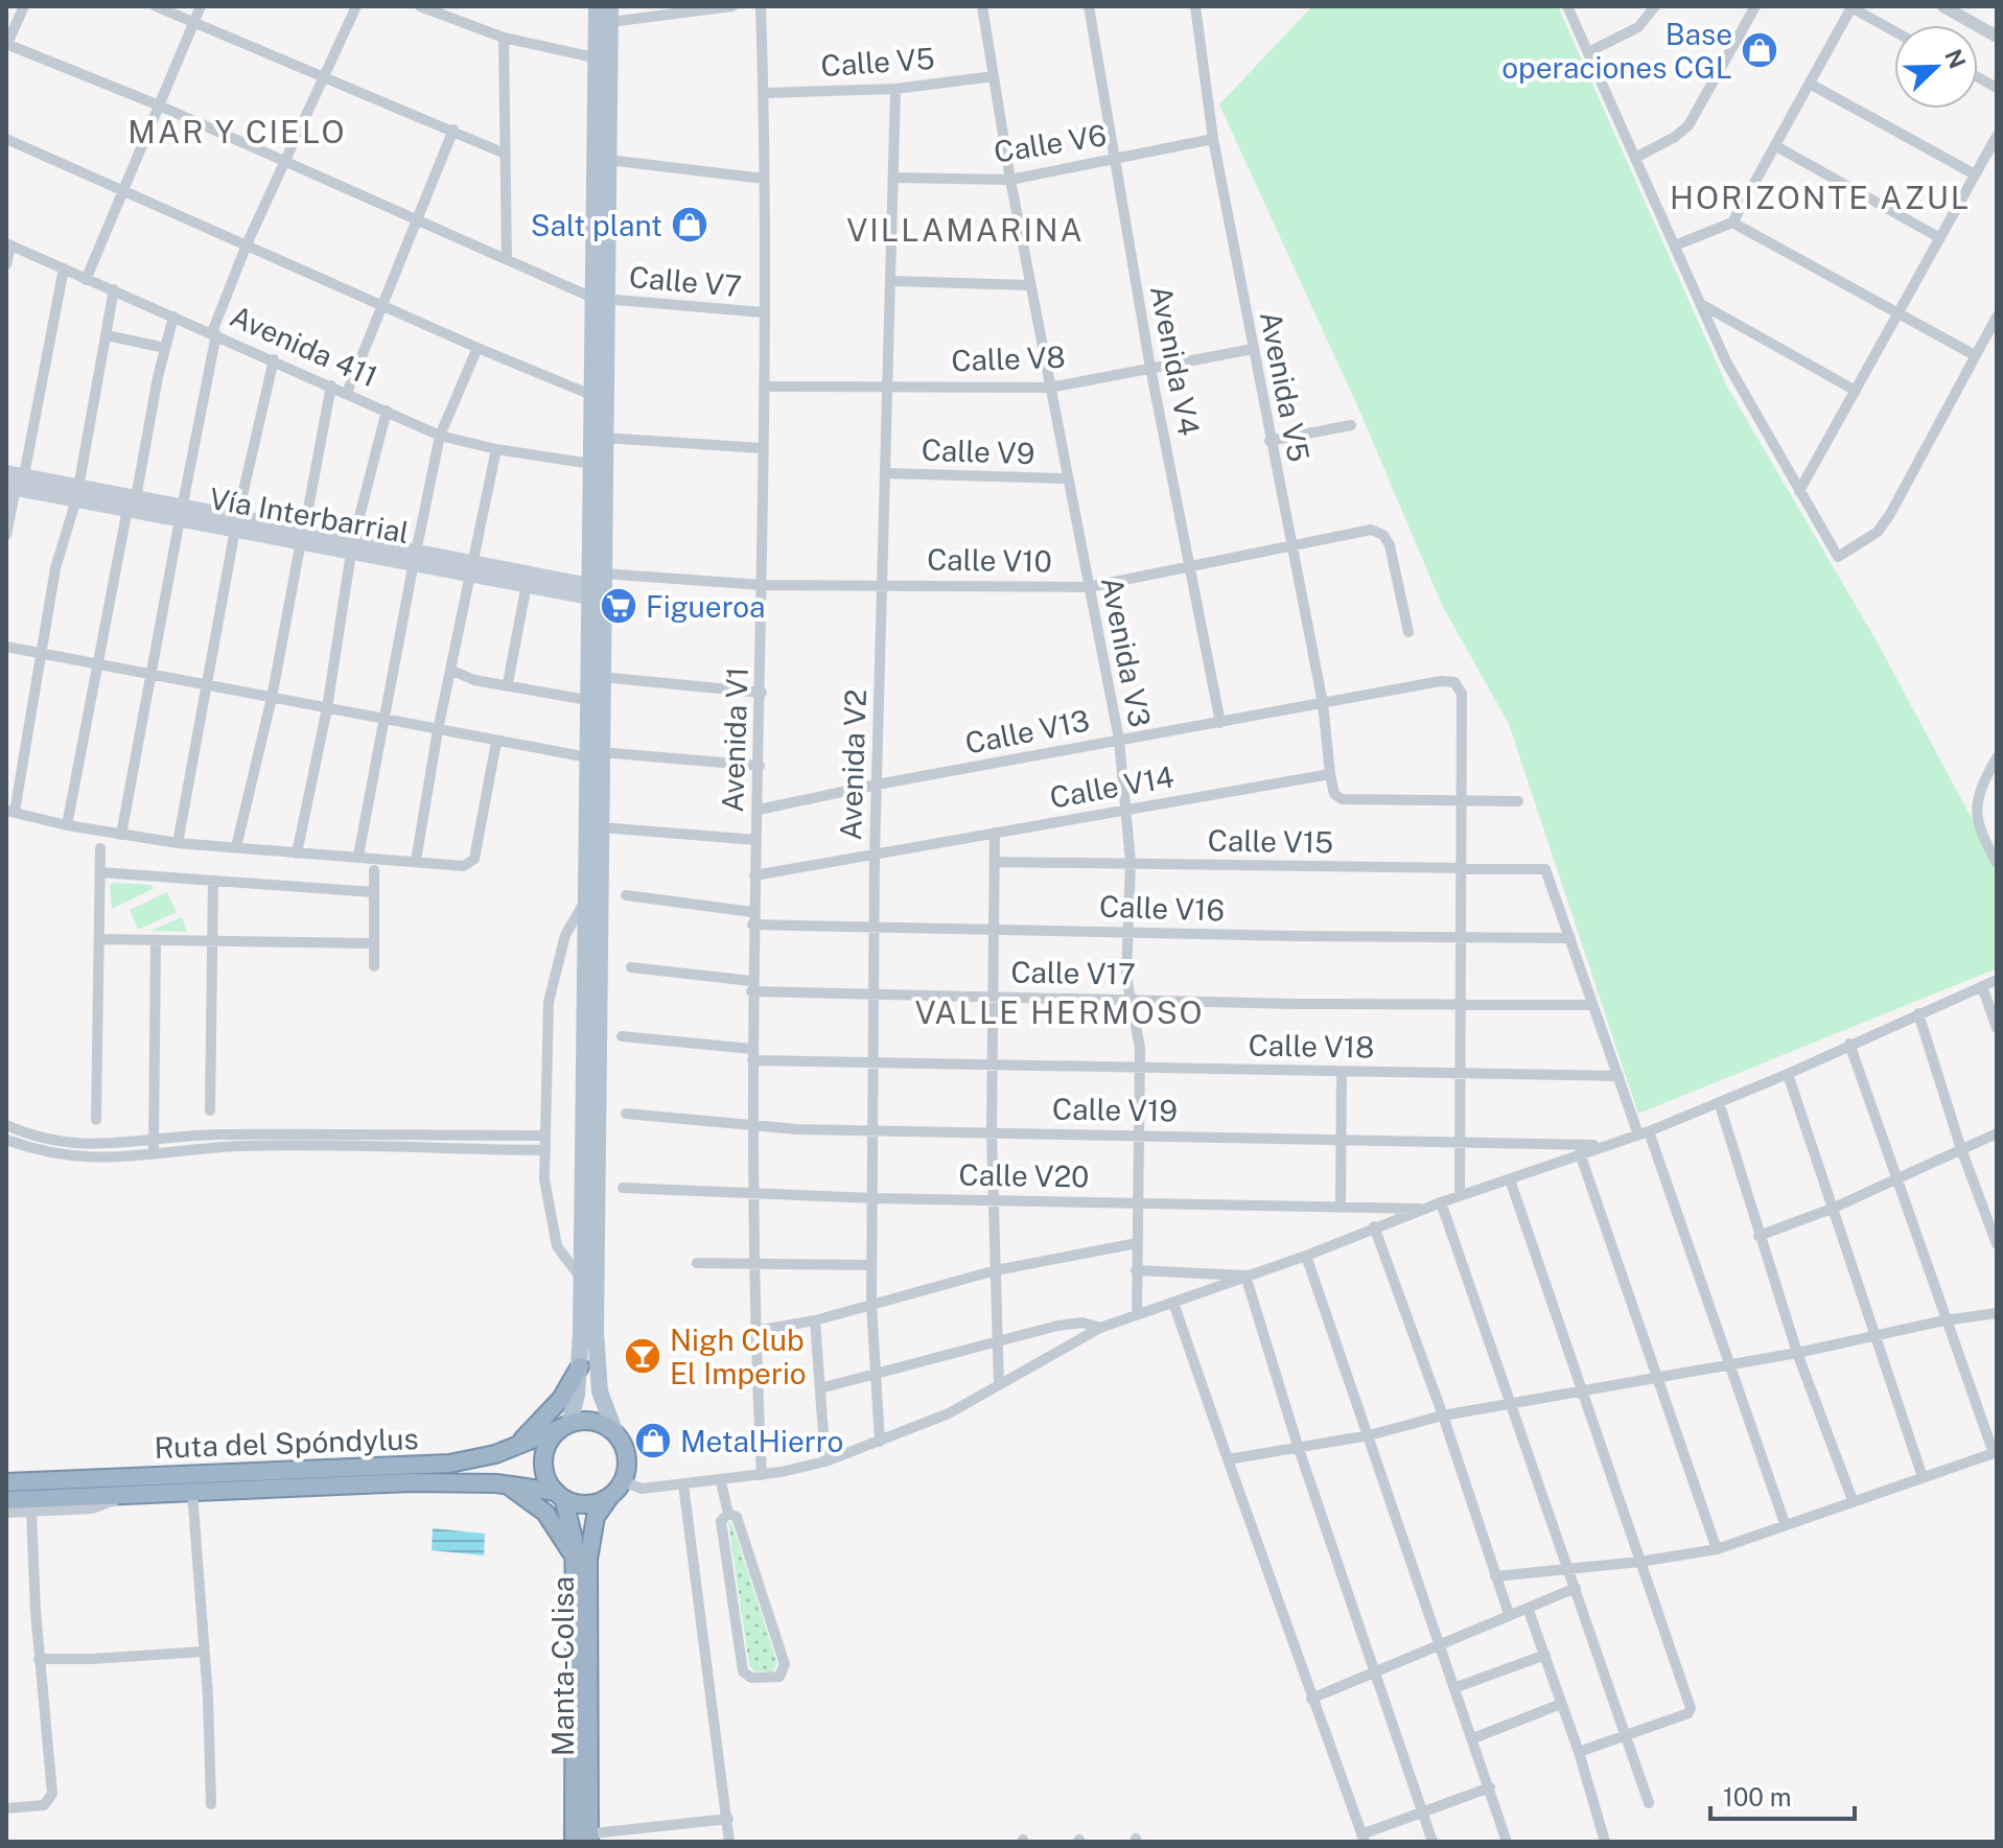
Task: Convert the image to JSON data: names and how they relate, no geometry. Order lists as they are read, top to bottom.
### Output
{
  "streets": {
    "highway": ["Ruta del Spóndylus", "Manta-Colisa"],
    "main road": ["Vía Interbarrial"],
    "street": [
      "Calle V5",
      "Calle V6",
      "Calle V7",
      "Avenida 411",
      "Calle V8",
      "Avenida V4",
      "Avenida V5",
      "Calle V9",
      "Calle V10",
      "Avenida V3",
      "Calle V13",
      "Avenida V1",
      "Avenida V2",
      "Calle V14",
      "Calle V15",
      "Calle V16",
      "Calle V17",
      "Calle V18",
      "Calle V19",
      "Calle V20"
    ]
  },
  "crossings": [
    ["Calle V5", "Avenida V3"],
    ["Calle V5", "Avenida V1"],
    ["Calle V5", "Avenida V2"],
    ["Calle V6", "Avenida V4"],
    ["Calle V6", "Avenida V5"],
    ["Calle V6", "Avenida V3"],
    ["Calle V6", "Avenida V2"],
    ["Calle V7", "Avenida V1"],
    ["Calle V8", "Avenida V4"],
    ["Calle V8", "Avenida V5"],
    ["Calle V8", "Avenida V3"],
    ["Calle V8", "Avenida V1"],
    ["Calle V8", "Avenida V2"],
    ["Avenida V4", "Calle V10"],
    ["Avenida V4", "Calle V13"],
    ["Avenida V5", "Calle V10"],
    ["Avenida V5", "Calle V13"],
    ["Avenida V5", "Calle V14"],
    ["Calle V9", "Avenida V3"],
    ["Calle V9", "Avenida V2"],
    ["Vía Interbarrial", "Calle V10"],
    ["Calle V10", "Avenida V3"],
    ["Calle V10", "Avenida V1"],
    ["Calle V10", "Avenida V2"],
    ["Avenida V3", "Calle V13"],
    ["Avenida V3", "Calle V14"],
    ["Avenida V3", "Calle V15"],
    ["Avenida V3", "Calle V16"],
    ["Avenida V3", "Calle V17"],
    ["Avenida V3", "Calle V18"],
    ["Avenida V3", "Calle V19"],
    ["Avenida V3", "Calle V20"],
    ["Calle V13", "Avenida V1"],
    ["Calle V13", "Avenida V2"],
    ["Avenida V1", "Calle V14"],
    ["Avenida V1", "Calle V16"],
    ["Avenida V1", "Calle V17"],
    ["Avenida V1", "Calle V18"],
    ["Avenida V1", "Calle V19"],
    ["Avenida V1", "Calle V20"],
    ["Avenida V2", "Calle V14"],
    ["Avenida V2", "Calle V16"],
    ["Avenida V2", "Calle V17"],
    ["Avenida V2", "Calle V18"],
    ["Avenida V2", "Calle V19"],
    ["Avenida V2", "Calle V20"],
    ["Calle V15", "Calle V16"],
    ["Ruta del Spóndylus", "Manta-Colisa"]
  ],
  "districts": [
    "MAR Y CIELO",
    "HORIZONTE AZUL",
    "VILLAMARINA",
    "VALLE HERMOSO"
  ],
  "places": {
    "shop": ["Base operaciones CGL", "Salt plant", "MetalHierro"],
    "supermarket": ["Figueroa"],
    "bar": ["Nigh Club El Imperio"]
  },
  "scale_bar": "100 m",
  "north": "top right"
}
